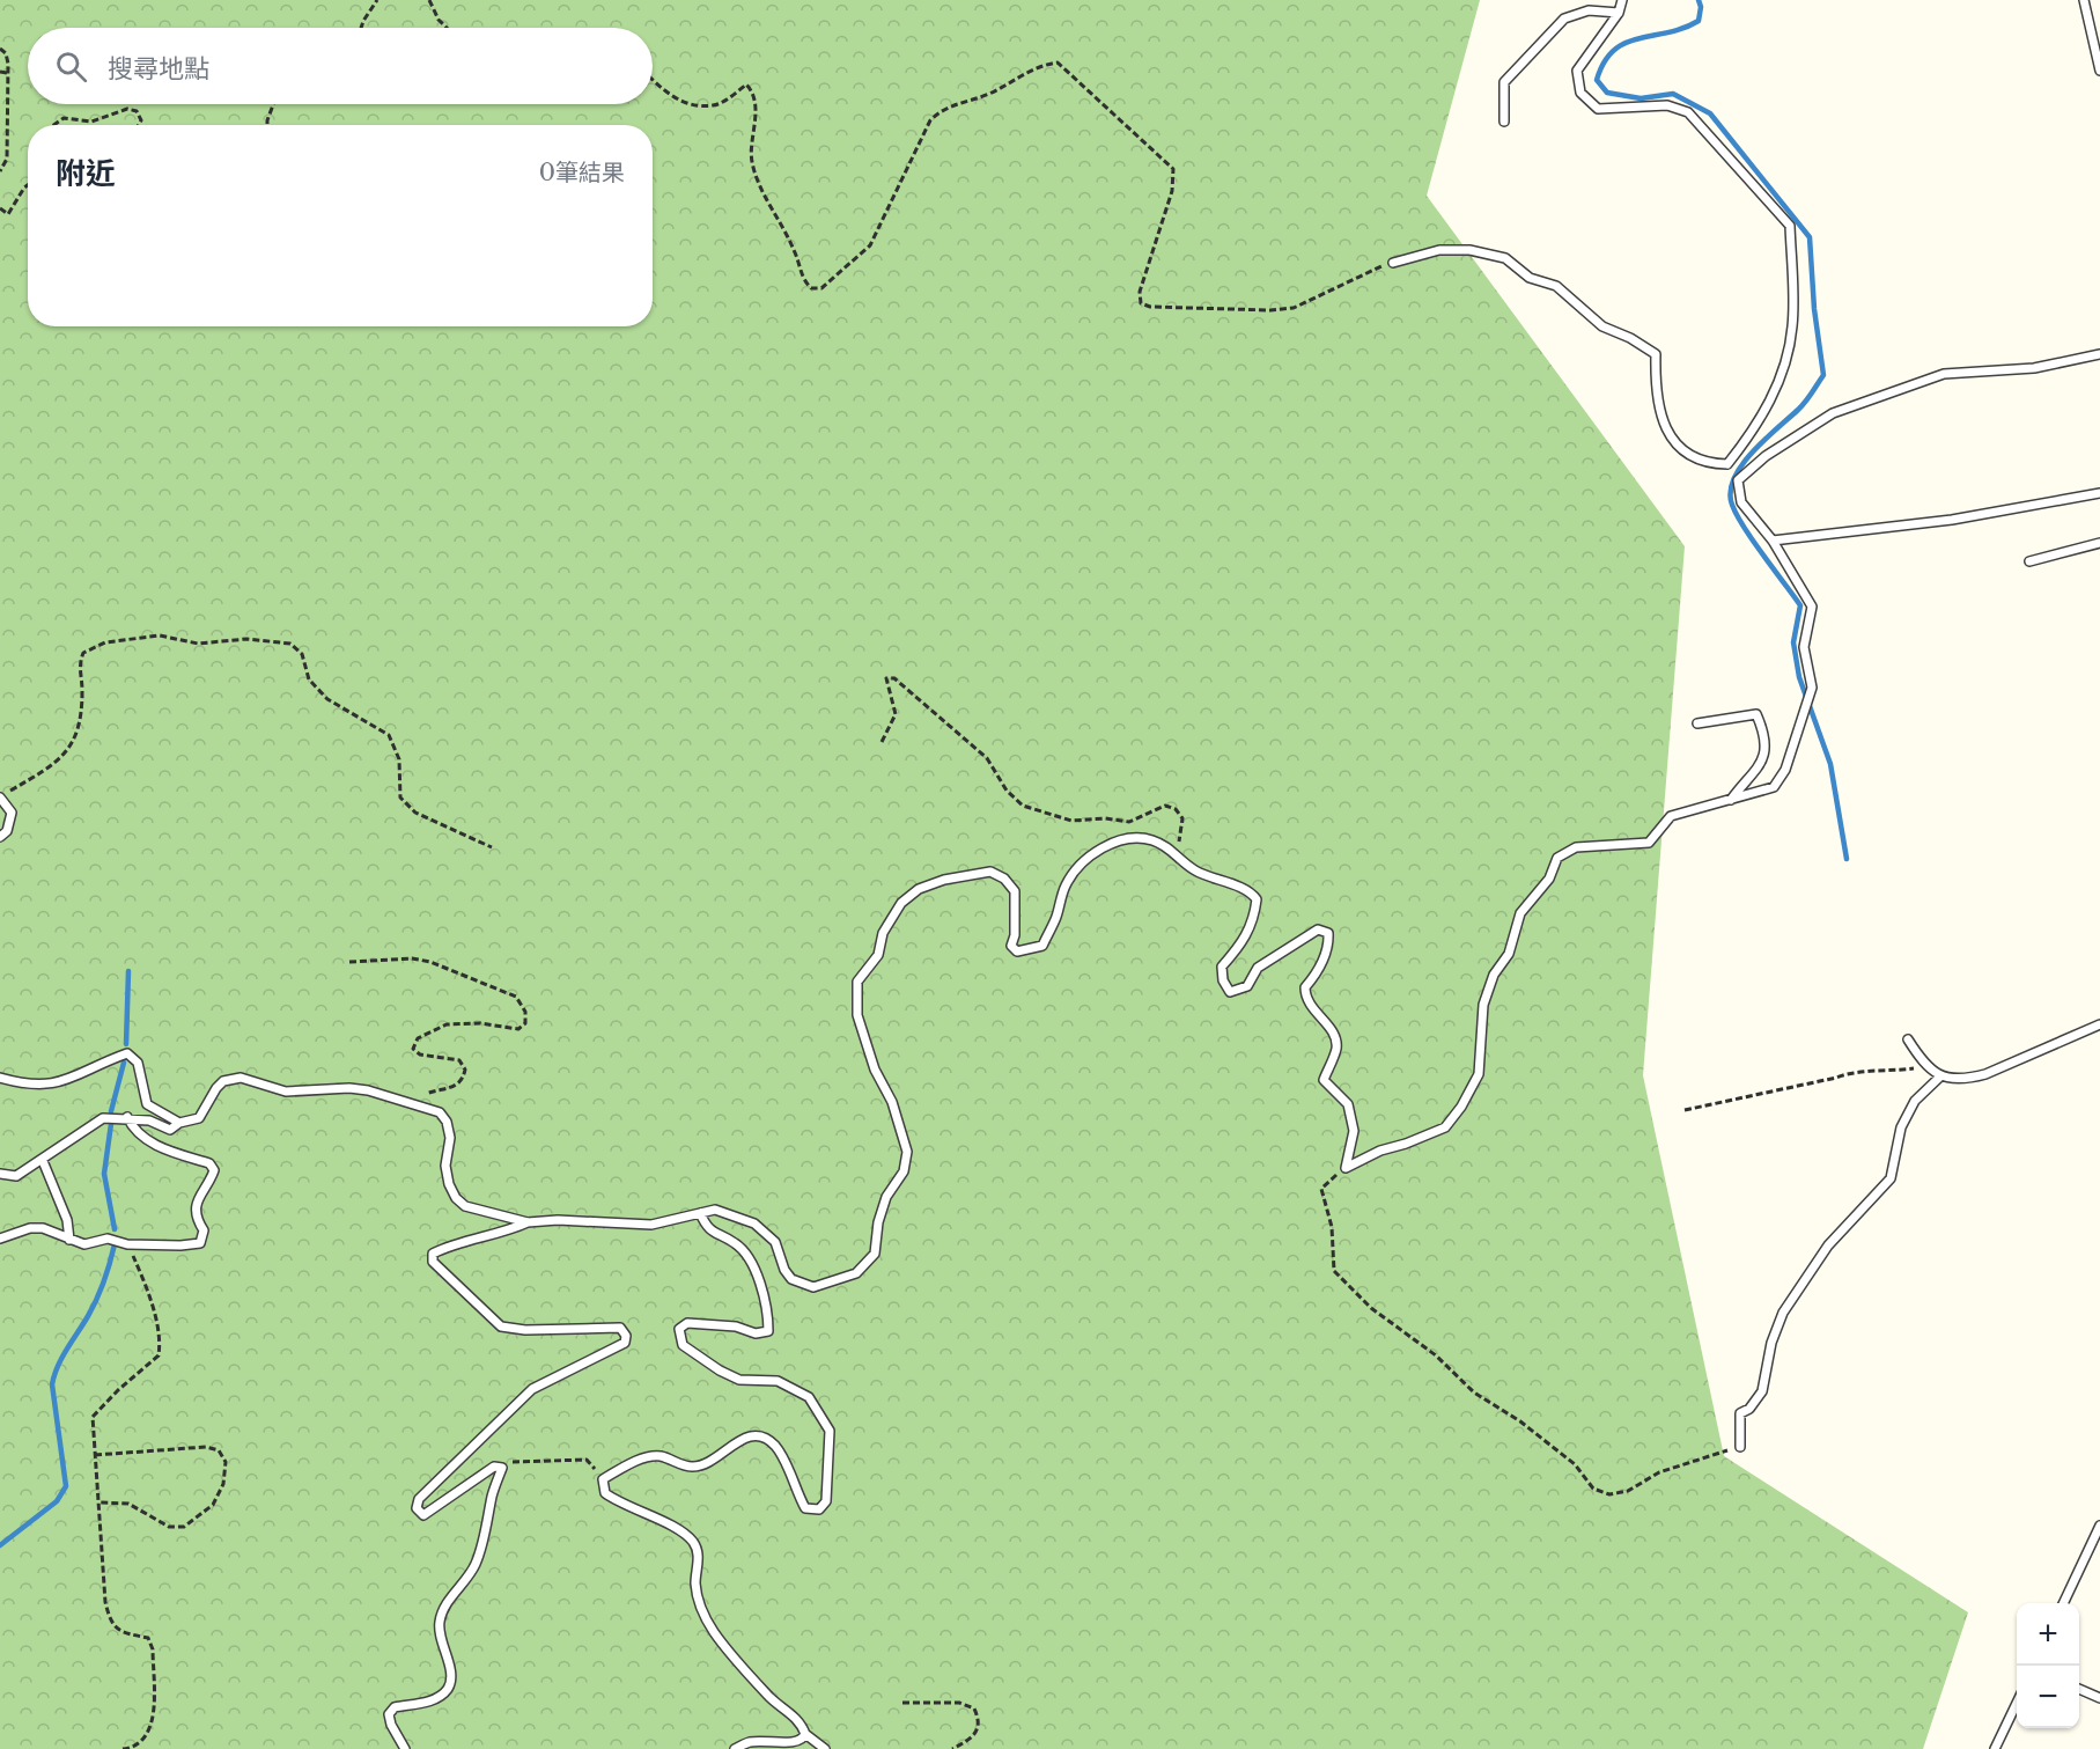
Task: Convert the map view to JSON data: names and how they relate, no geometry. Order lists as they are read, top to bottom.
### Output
{
  "page": {
    "search": "搜尋地點",
    "heading": ["附近", "0筆結果"],
    "map_buttons": ["+", "−"]
  }
}
